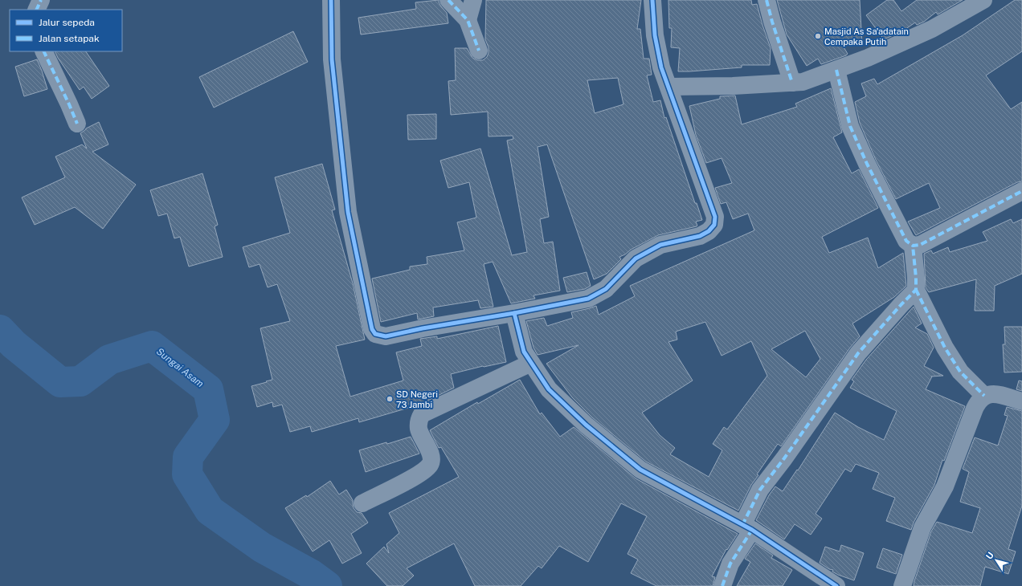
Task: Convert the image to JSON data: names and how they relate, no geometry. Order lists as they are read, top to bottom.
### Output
{
  "water": ["Sungai Asam"],
  "places": ["Masjid As Sa'adatain Cempaka Putih", "SD Negeri 73 Jambi"],
  "legend": ["Jalur sepeda", "Jalan setapak"],
  "north": "top left"
}
